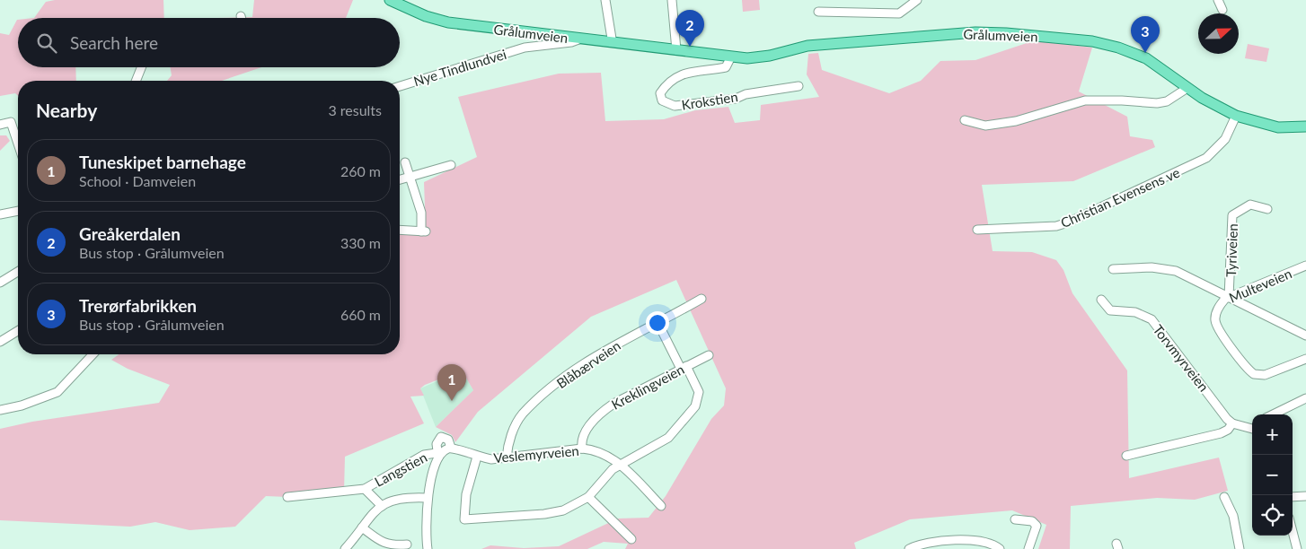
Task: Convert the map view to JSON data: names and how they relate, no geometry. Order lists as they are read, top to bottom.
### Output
{
  "streets": {
    "main road": ["Grålumveien"],
    "street": [
      "Nye Tindlundvei",
      "Krokstien",
      "Christian Evensens ve",
      "Tyriveien",
      "Multeveien",
      "Torvmyrveien",
      "Blåbærveien",
      "Kreklingveien",
      "Veslemyrveien",
      "Langstien"
    ]
  },
  "crossings": [
    ["Grålumveien", "Nye Tindlundvei"],
    ["Grålumveien", "Krokstien"],
    ["Grålumveien", "Christian Evensens ve"],
    ["Tyriveien", "Multeveien"],
    ["Blåbærveien", "Veslemyrveien"],
    ["Kreklingveien", "Veslemyrveien"],
    ["Veslemyrveien", "Langstien"]
  ],
  "north": "right",
  "page": {
    "pins": ["2", "3", "1"],
    "search": "Search here",
    "heading": ["Nearby", "3 results"],
    "list": [
      {
        "mark": "1",
        "name": "Tuneskipet barnehage",
        "note": "School · Damveien",
        "value": "260 m"
      },
      {
        "mark": "2",
        "name": "Greåkerdalen",
        "note": "Bus stop · Grålumveien",
        "value": "330 m"
      },
      {
        "mark": "3",
        "name": "Trerørfabrikken",
        "note": "Bus stop · Grålumveien",
        "value": "660 m"
      }
    ],
    "map_buttons": ["+", "−"]
  }
}
